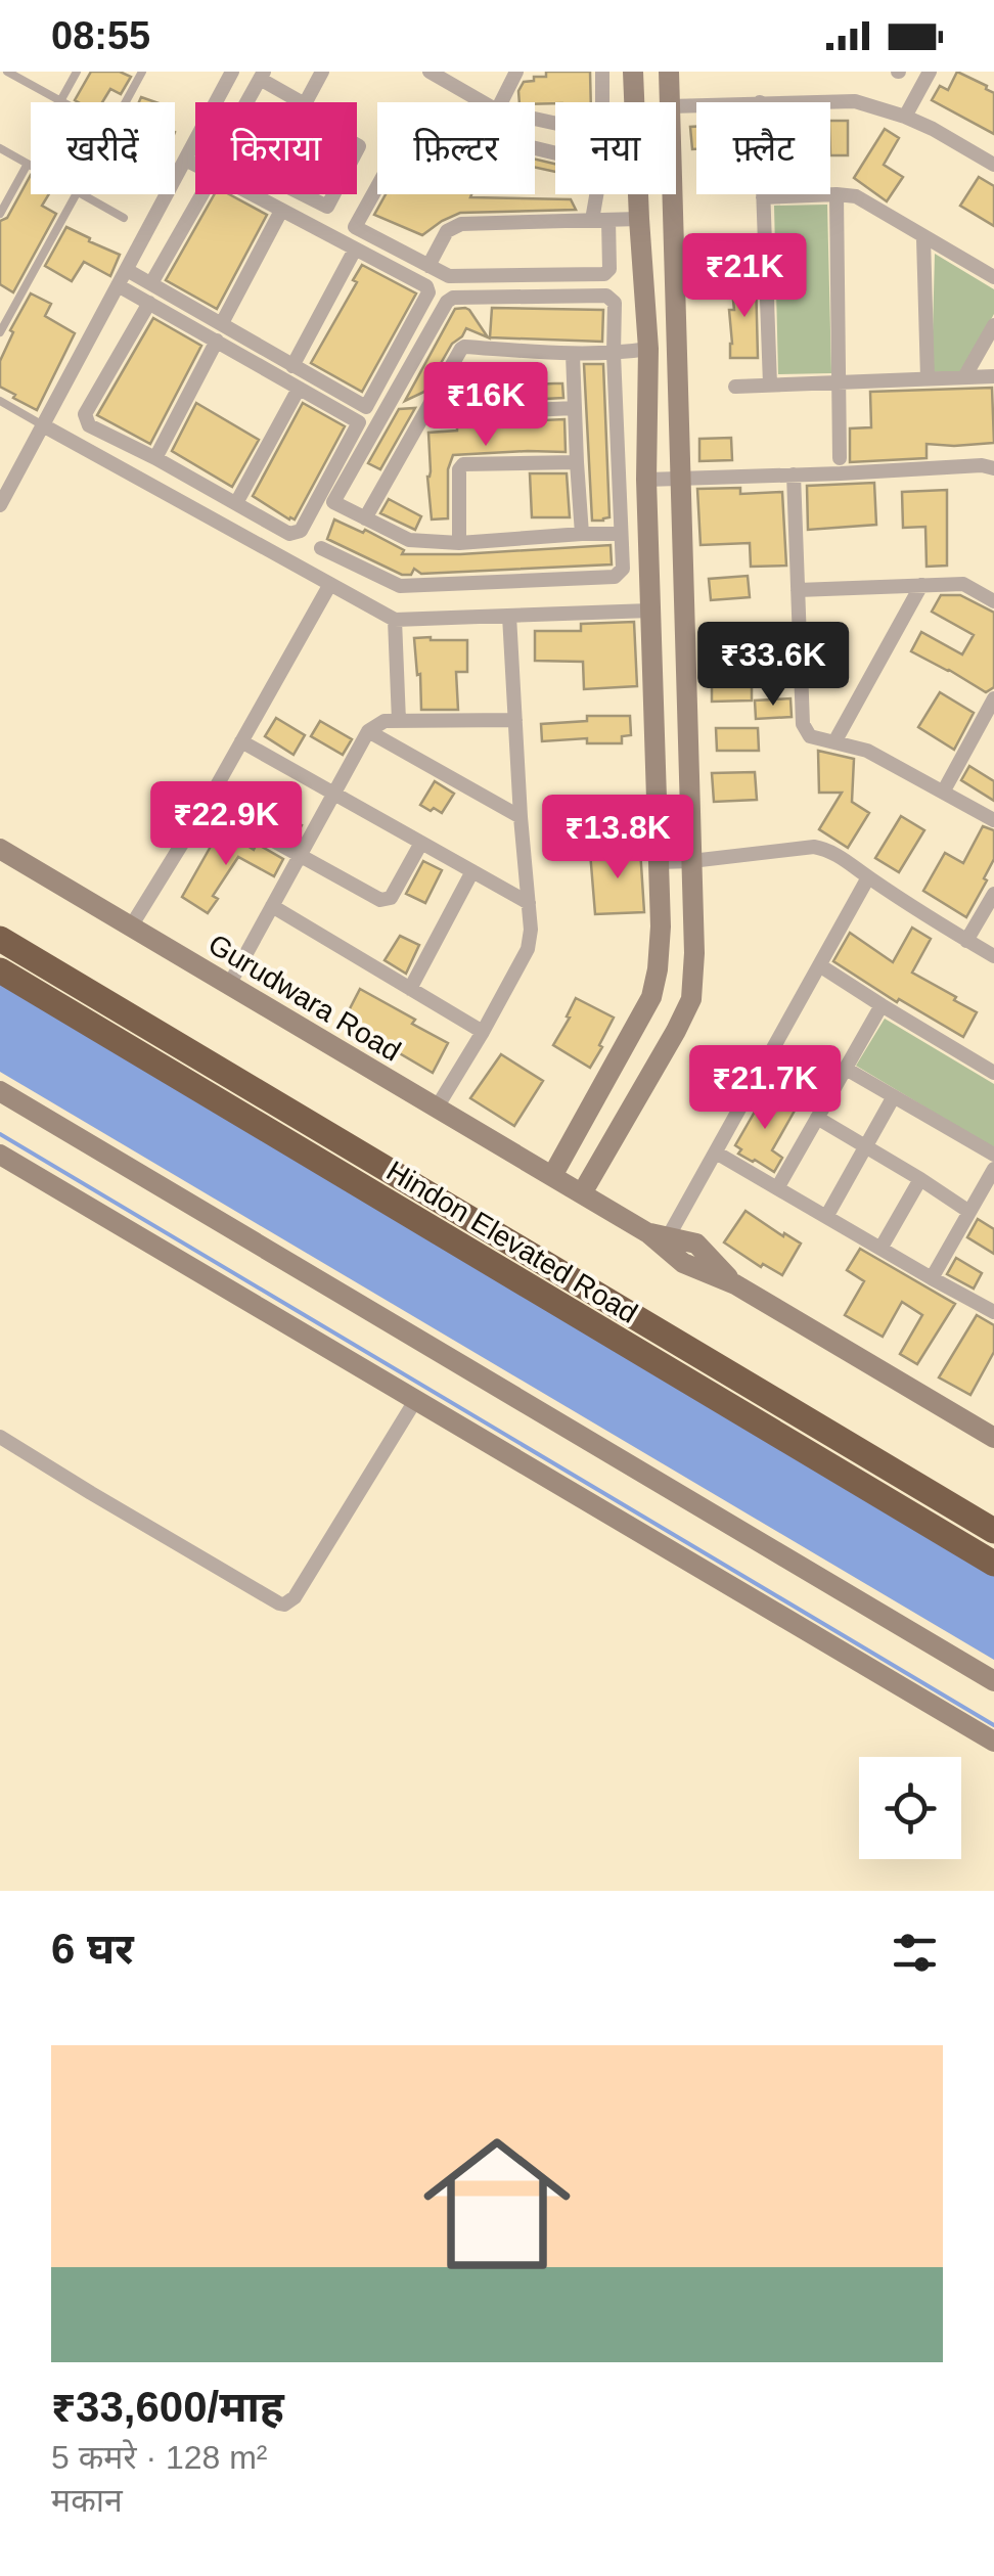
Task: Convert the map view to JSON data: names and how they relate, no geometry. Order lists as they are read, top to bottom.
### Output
{
  "streets": {
    "highway": ["Hindon Elevated Road"],
    "street": ["Gurudwara Road"]
  },
  "page": {
    "status": "08:55",
    "chip": [
      "खरीदें",
      "किराया",
      "फ़िल्टर",
      "नया",
      "फ़्लैट"
    ],
    "price": [
      "₹21K",
      "₹16K",
      "₹33.6K",
      "₹22.9K",
      "₹13.8K",
      "₹21.7K"
    ],
    "heading": "6 घर",
    "list": [
      {
        "name": "₹33,600/माह",
        "note": "5 कमरे · 128 m² · मकान"
      }
    ]
  }
}
